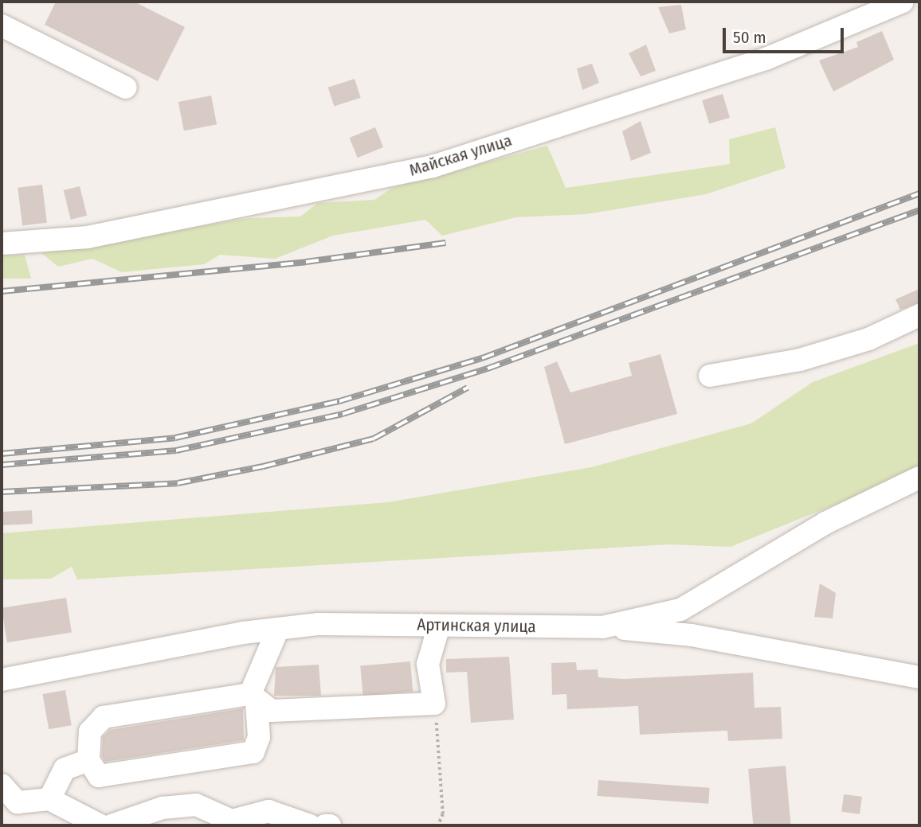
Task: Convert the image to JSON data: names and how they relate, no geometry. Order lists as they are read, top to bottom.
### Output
{
  "streets": {
    "street": ["Майская улица", "Артинская улица"]
  },
  "scale_bar": "50 m"
}
